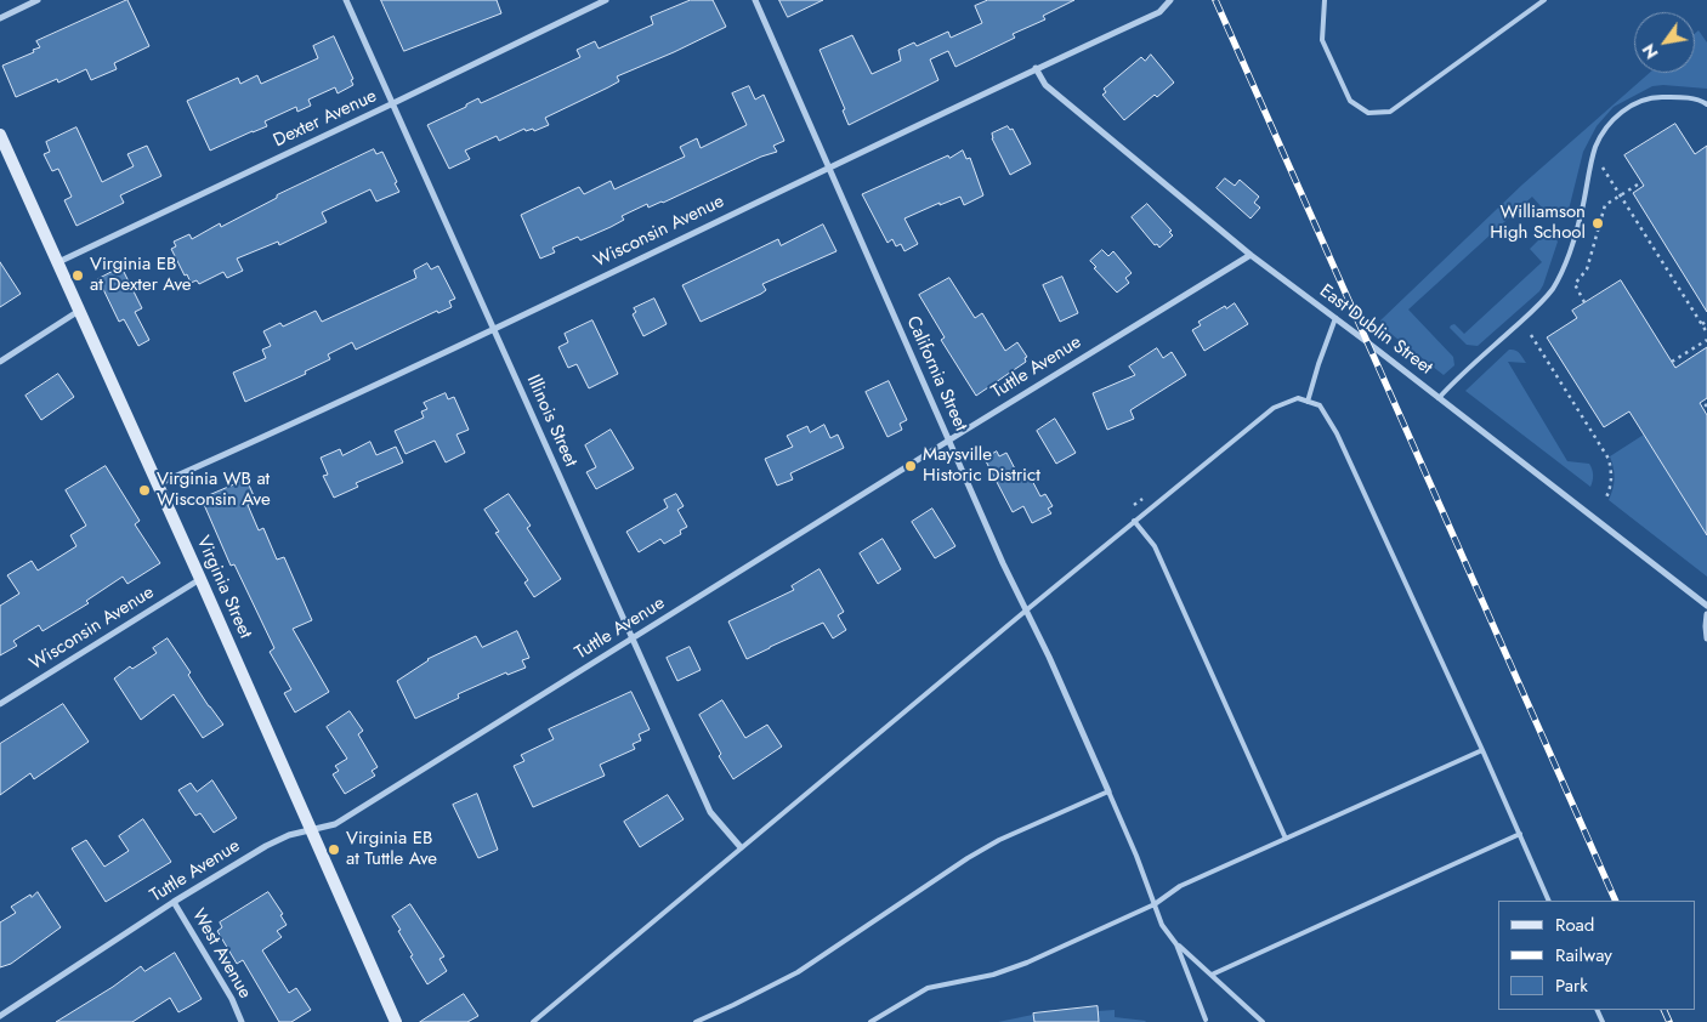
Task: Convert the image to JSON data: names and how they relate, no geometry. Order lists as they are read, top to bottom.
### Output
{
  "streets": {
    "street": [
      "Dexter Avenue",
      "Wisconsin Avenue",
      "East Dublin Street",
      "Tuttle Avenue",
      "California Street",
      "Illinois Street",
      "Virginia Street",
      "West Avenue"
    ]
  },
  "crossings": [
    ["Dexter Avenue", "Illinois Street"],
    ["Dexter Avenue", "Virginia Street"],
    ["Wisconsin Avenue", "East Dublin Street"],
    ["Wisconsin Avenue", "California Street"],
    ["Wisconsin Avenue", "Illinois Street"],
    ["Wisconsin Avenue", "Virginia Street"],
    ["East Dublin Street", "Tuttle Avenue"],
    ["Tuttle Avenue", "California Street"],
    ["Tuttle Avenue", "Illinois Street"],
    ["Tuttle Avenue", "Virginia Street"],
    ["Tuttle Avenue", "West Avenue"]
  ],
  "places": [
    "Williamson High School",
    "Virginia EB at Dexter Ave",
    "Maysville Historic District",
    "Virginia WB at Wisconsin Ave",
    "Virginia EB at Tuttle Ave"
  ],
  "legend": ["Road", "Railway", "Park"],
  "north": "bottom left"
}
